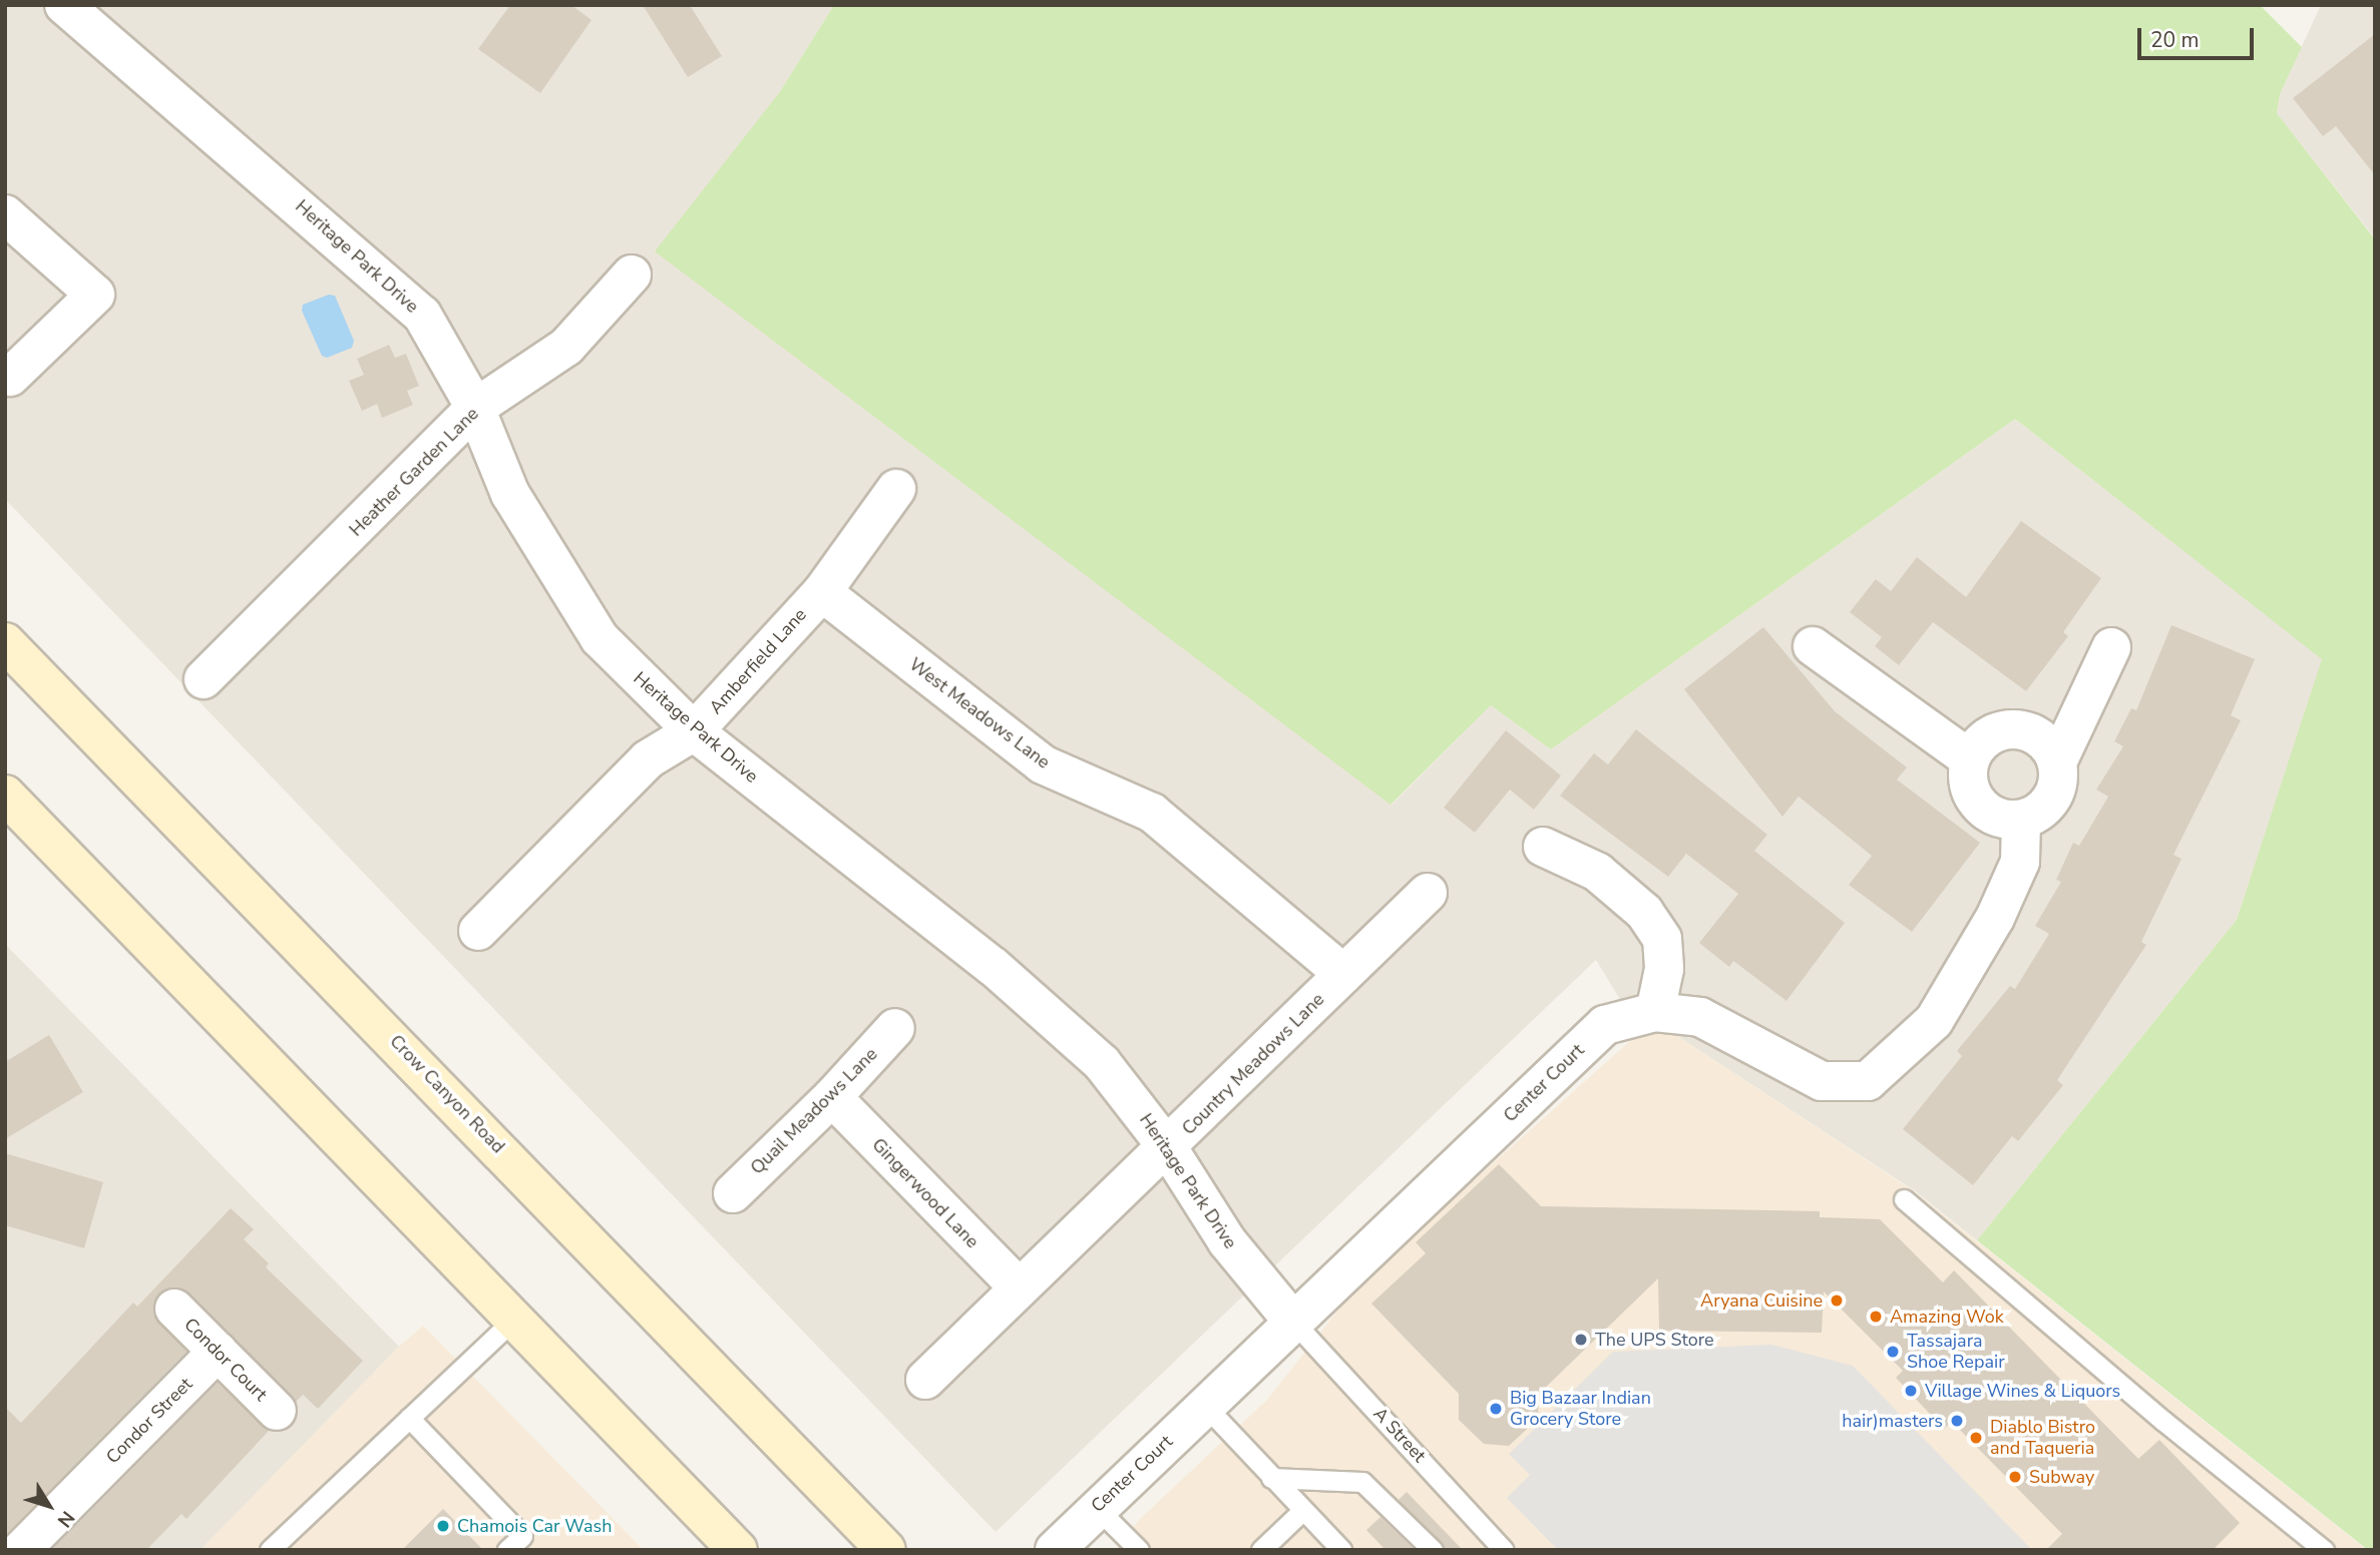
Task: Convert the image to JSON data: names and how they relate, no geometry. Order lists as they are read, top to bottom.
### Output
{
  "streets": {
    "main road": ["Crow Canyon Road"],
    "street": [
      "Heritage Park Drive",
      "Heather Garden Lane",
      "Amberfield Lane",
      "West Meadows Lane",
      "Country Meadows Lane",
      "Center Court",
      "Quail Meadows Lane",
      "Gingerwood Lane",
      "Condor Court",
      "Condor Street"
    ],
    "lane": ["A Street"]
  },
  "crossings": [
    ["Heritage Park Drive", "Heather Garden Lane"],
    ["Heritage Park Drive", "Amberfield Lane"],
    ["Heritage Park Drive", "Country Meadows Lane"],
    ["Heritage Park Drive", "Center Court"],
    ["Heritage Park Drive", "A Street"],
    ["Amberfield Lane", "West Meadows Lane"],
    ["West Meadows Lane", "Country Meadows Lane"],
    ["Country Meadows Lane", "Gingerwood Lane"],
    ["Center Court", "A Street"],
    ["Quail Meadows Lane", "Gingerwood Lane"],
    ["Condor Court", "Condor Street"]
  ],
  "places": [
    "Aryana Cuisine",
    "Amazing Wok",
    "The UPS Store",
    "Tassajara Shoe Repair",
    "Village Wines & Liquors",
    "Big Bazaar Indian Grocery Store",
    "hair)masters",
    "Diablo Bistro and Taqueria",
    "Subway",
    "Chamois Car Wash"
  ],
  "scale_bar": "20 m",
  "north": "bottom right"
}
